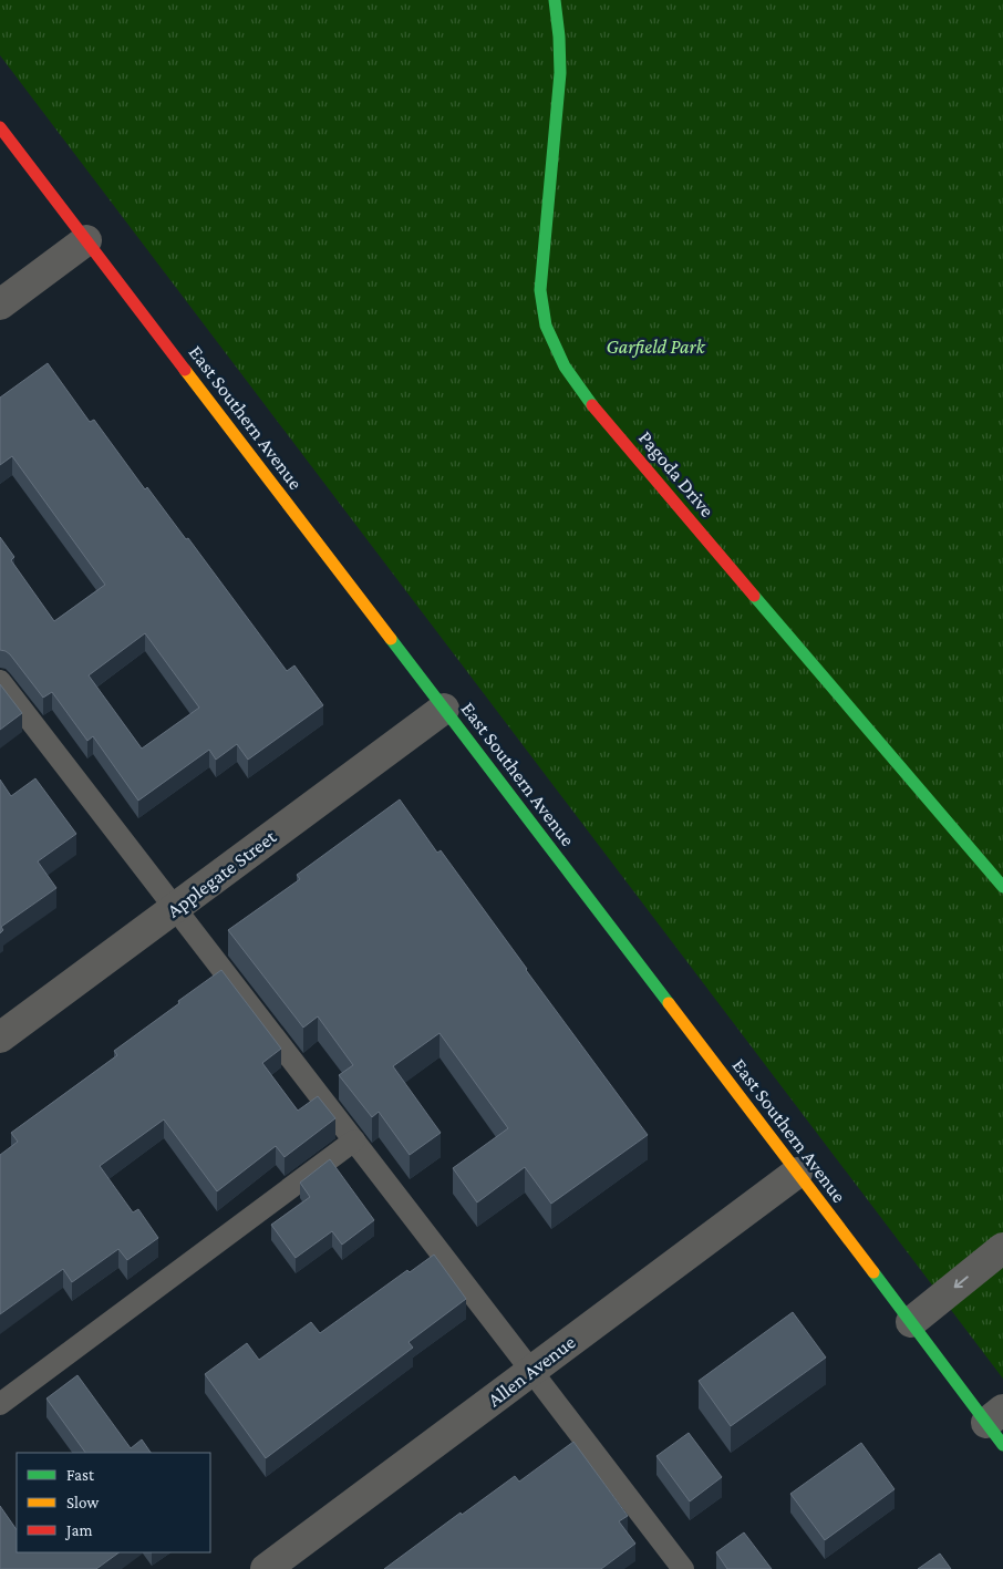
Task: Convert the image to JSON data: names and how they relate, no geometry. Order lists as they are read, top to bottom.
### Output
{
  "streets": {
    "street": [
      "East Southern Avenue",
      "Pagoda Drive",
      "Applegate Street",
      "Allen Avenue"
    ]
  },
  "crossings": [
    ["East Southern Avenue", "Applegate Street"],
    ["East Southern Avenue", "Allen Avenue"]
  ],
  "parks": ["Garfield Park"],
  "legend": ["Fast", "Slow", "Jam"]
}
